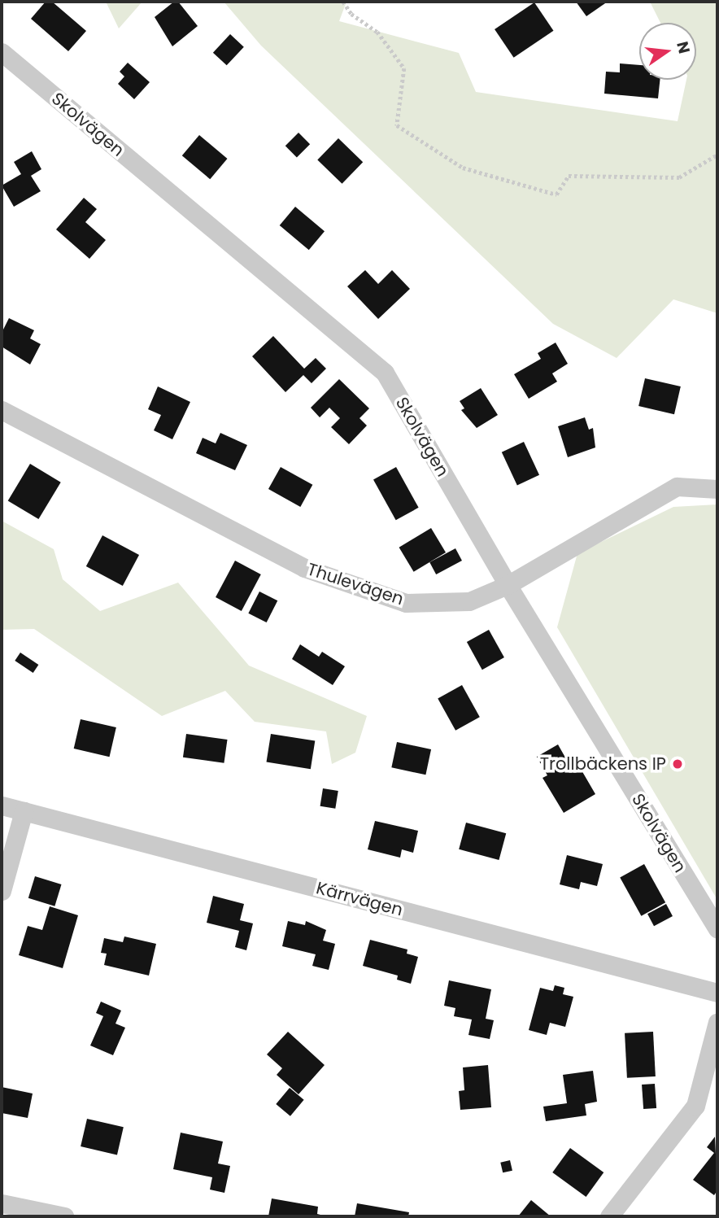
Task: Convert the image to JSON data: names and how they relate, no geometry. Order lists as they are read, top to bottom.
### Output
{
  "streets": {
    "street": ["Skolvägen", "Thulevägen", "Kärrvägen"]
  },
  "crossings": [
    ["Skolvägen", "Thulevägen"]
  ],
  "places": ["Trollbäckens IP"],
  "north": "right"
}
